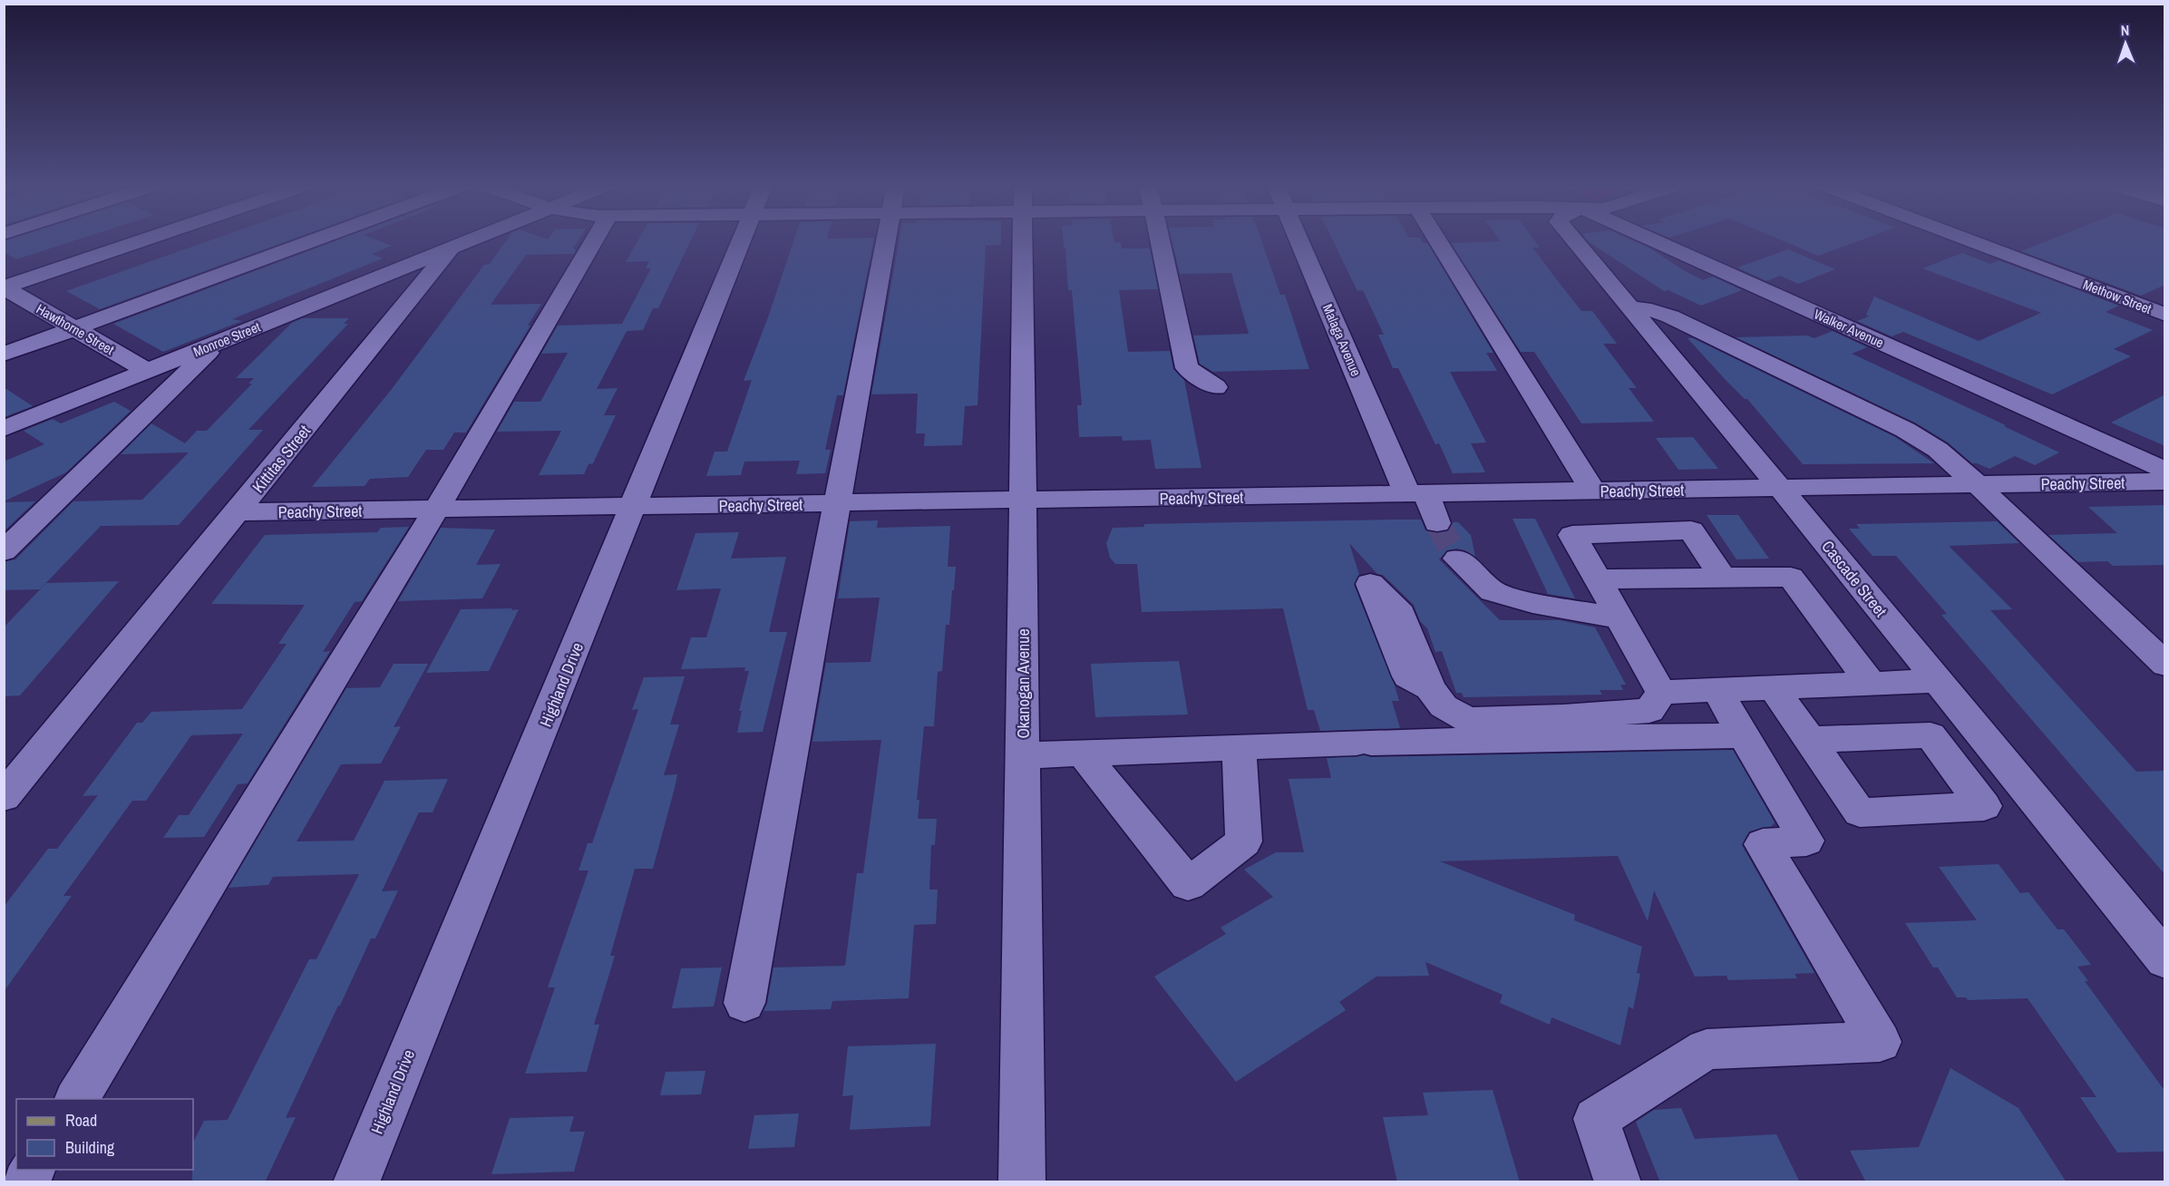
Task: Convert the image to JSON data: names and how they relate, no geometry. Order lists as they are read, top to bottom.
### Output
{
  "streets": {
    "street": [
      "Methow Street",
      "Walker Avenue",
      "Hawthorne Street",
      "Monroe Street",
      "Malaga Avenue",
      "Kittitas Street",
      "Peachy Street",
      "Cascade Street",
      "Okanogan Avenue",
      "Highland Drive"
    ]
  },
  "crossings": [
    ["Hawthorne Street", "Monroe Street"],
    ["Monroe Street", "Kittitas Street"],
    ["Malaga Avenue", "Peachy Street"],
    ["Kittitas Street", "Peachy Street"],
    ["Peachy Street", "Cascade Street"],
    ["Peachy Street", "Okanogan Avenue"],
    ["Peachy Street", "Highland Drive"]
  ],
  "legend": ["Road", "Building"],
  "north": "top"
}
